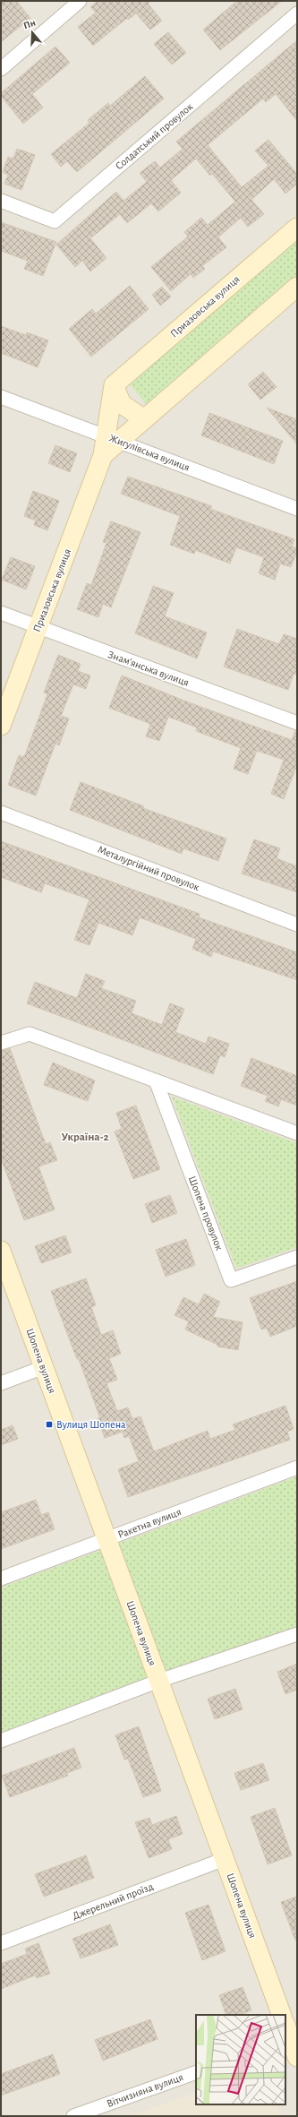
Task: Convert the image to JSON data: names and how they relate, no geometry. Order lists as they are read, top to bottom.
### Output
{
  "streets": {
    "street": [
      "Солдатський провулок",
      "Приазовська вулиця",
      "Жигулівська вулиця",
      "Знам’янська вулиця",
      "Металургійний провулок",
      "Шопена провулок",
      "Шопена вулиця",
      "Ракетна вулиця",
      "Джерельний проїзд",
      "Вітчизняна вулиця"
    ]
  },
  "crossings": [
    ["Приазовська вулиця", "Жигулівська вулиця"],
    ["Приазовська вулиця", "Знам’янська вулиця"],
    ["Шопена вулиця", "Ракетна вулиця"],
    ["Шопена вулиця", "Джерельний проїзд"]
  ],
  "districts": ["Україна-2"],
  "places": {
    "transit": ["Вулиця Шопена"]
  },
  "north": "top"
}
